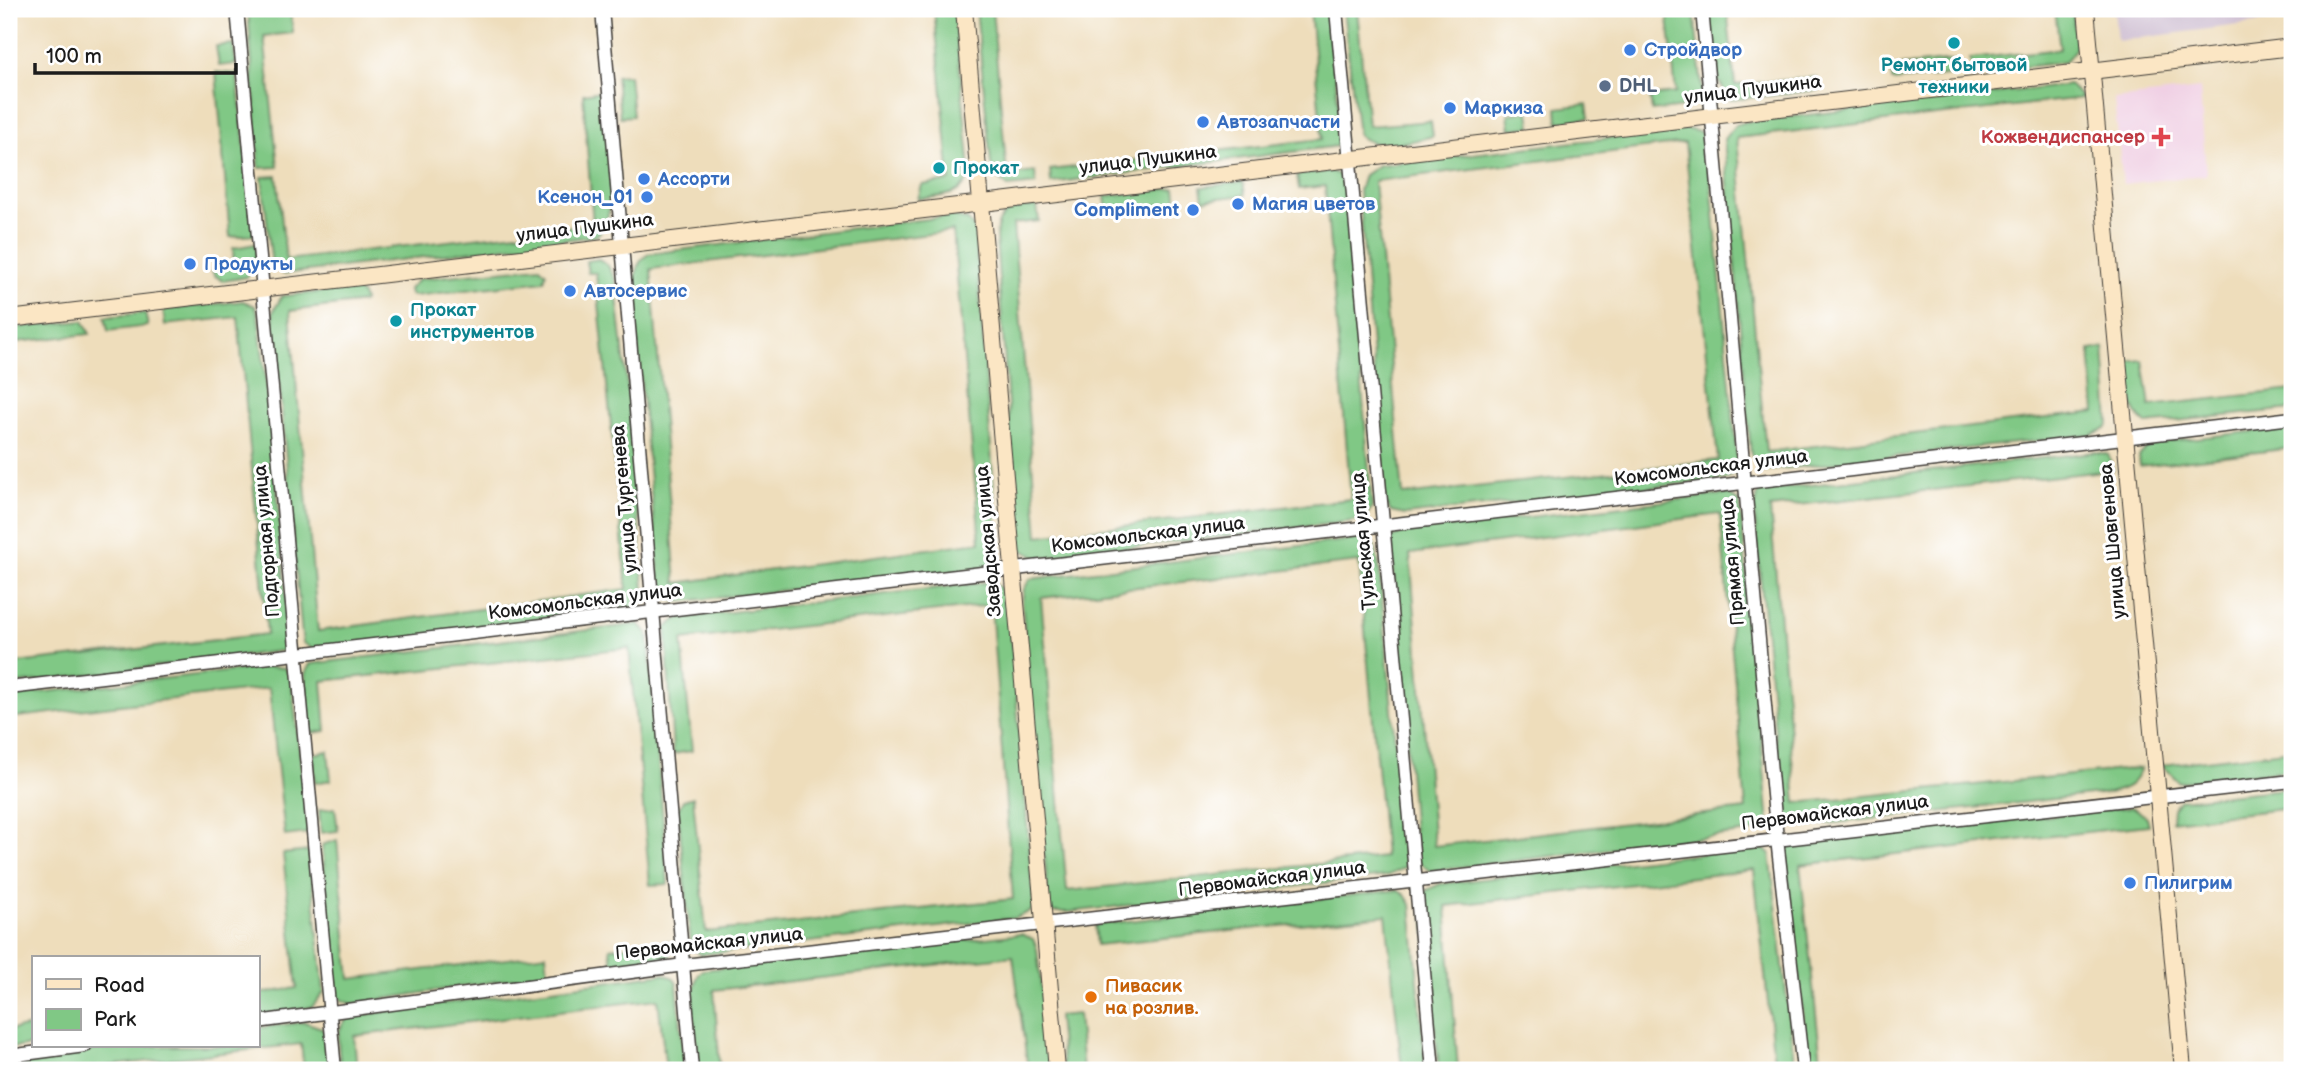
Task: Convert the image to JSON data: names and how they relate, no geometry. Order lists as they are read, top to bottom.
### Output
{
  "streets": {
    "main road": ["улица Пушкина", "Заводская улица", "улица Шовгенова"],
    "street": [
      "Комсомольская улица",
      "улица Тургенева",
      "Подгорная улица",
      "Тульская улица",
      "Прямая улица",
      "Первомайская улица"
    ]
  },
  "crossings": [
    ["улица Пушкина", "улица Тургенева"],
    ["улица Пушкина", "Подгорная улица"],
    ["улица Пушкина", "Заводская улица"],
    ["улица Пушкина", "Тульская улица"],
    ["улица Пушкина", "улица Шовгенова"],
    ["улица Пушкина", "Прямая улица"],
    ["Комсомольская улица", "улица Тургенева"],
    ["Комсомольская улица", "Подгорная улица"],
    ["Комсомольская улица", "Заводская улица"],
    ["Комсомольская улица", "Тульская улица"],
    ["Комсомольская улица", "улица Шовгенова"],
    ["Комсомольская улица", "Прямая улица"],
    ["улица Тургенева", "Первомайская улица"],
    ["Подгорная улица", "Первомайская улица"],
    ["Заводская улица", "Первомайская улица"],
    ["Тульская улица", "Первомайская улица"],
    ["улица Шовгенова", "Первомайская улица"],
    ["Прямая улица", "Первомайская улица"]
  ],
  "places": {
    "other": [
      "Ремонт бытовой техники",
      "Стройдвор",
      "DHL",
      "Маркиза",
      "Автозапчасти",
      "Прокат",
      "Ассорти",
      "Ксенон_01",
      "Магия цветов",
      "Compliment",
      "Продукты",
      "Автосервис",
      "Прокат инструментов",
      "Пилигрим",
      "Пивасик на розлив."
    ],
    "health": ["Кожвендиспансер"]
  },
  "legend": ["Road", "Park"],
  "scale_bar": "100 m"
}
